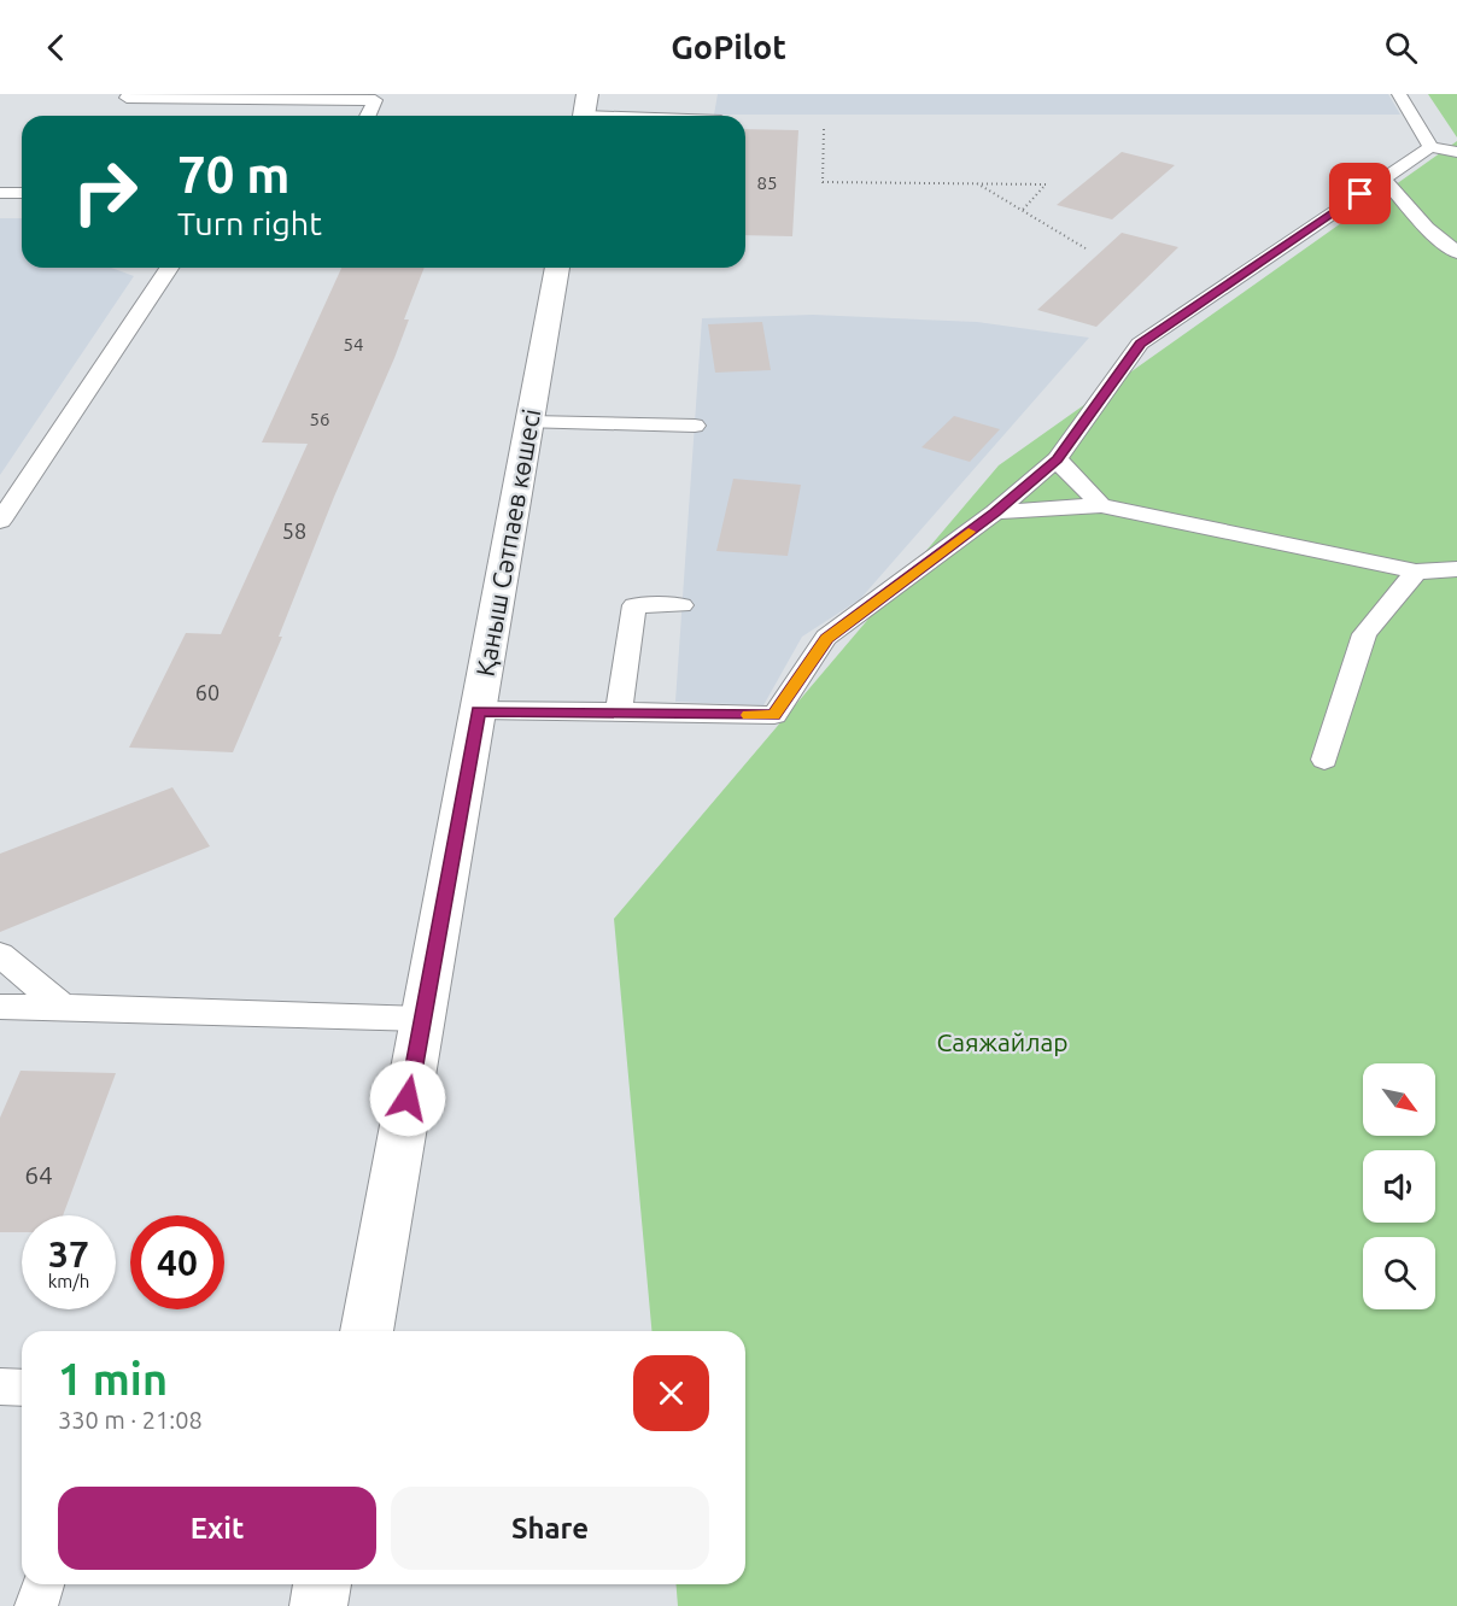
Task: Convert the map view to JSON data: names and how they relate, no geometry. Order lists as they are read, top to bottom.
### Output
{
  "streets": {
    "street": ["Қаныш Сәтпаев көшесі"]
  },
  "parks": ["Саяжайлар"],
  "house_numbers": [
    "85",
    "54",
    "56",
    "58",
    "60",
    "64"
  ],
  "north": "bottom right",
  "page": {
    "header": "GoPilot",
    "turn": ["70 m", "Turn right"],
    "speed": "37 km/h",
    "limit": "40",
    "heading": ["1 min", "330 m · 21:08"],
    "buttons": ["Exit", "Share"]
  }
}
